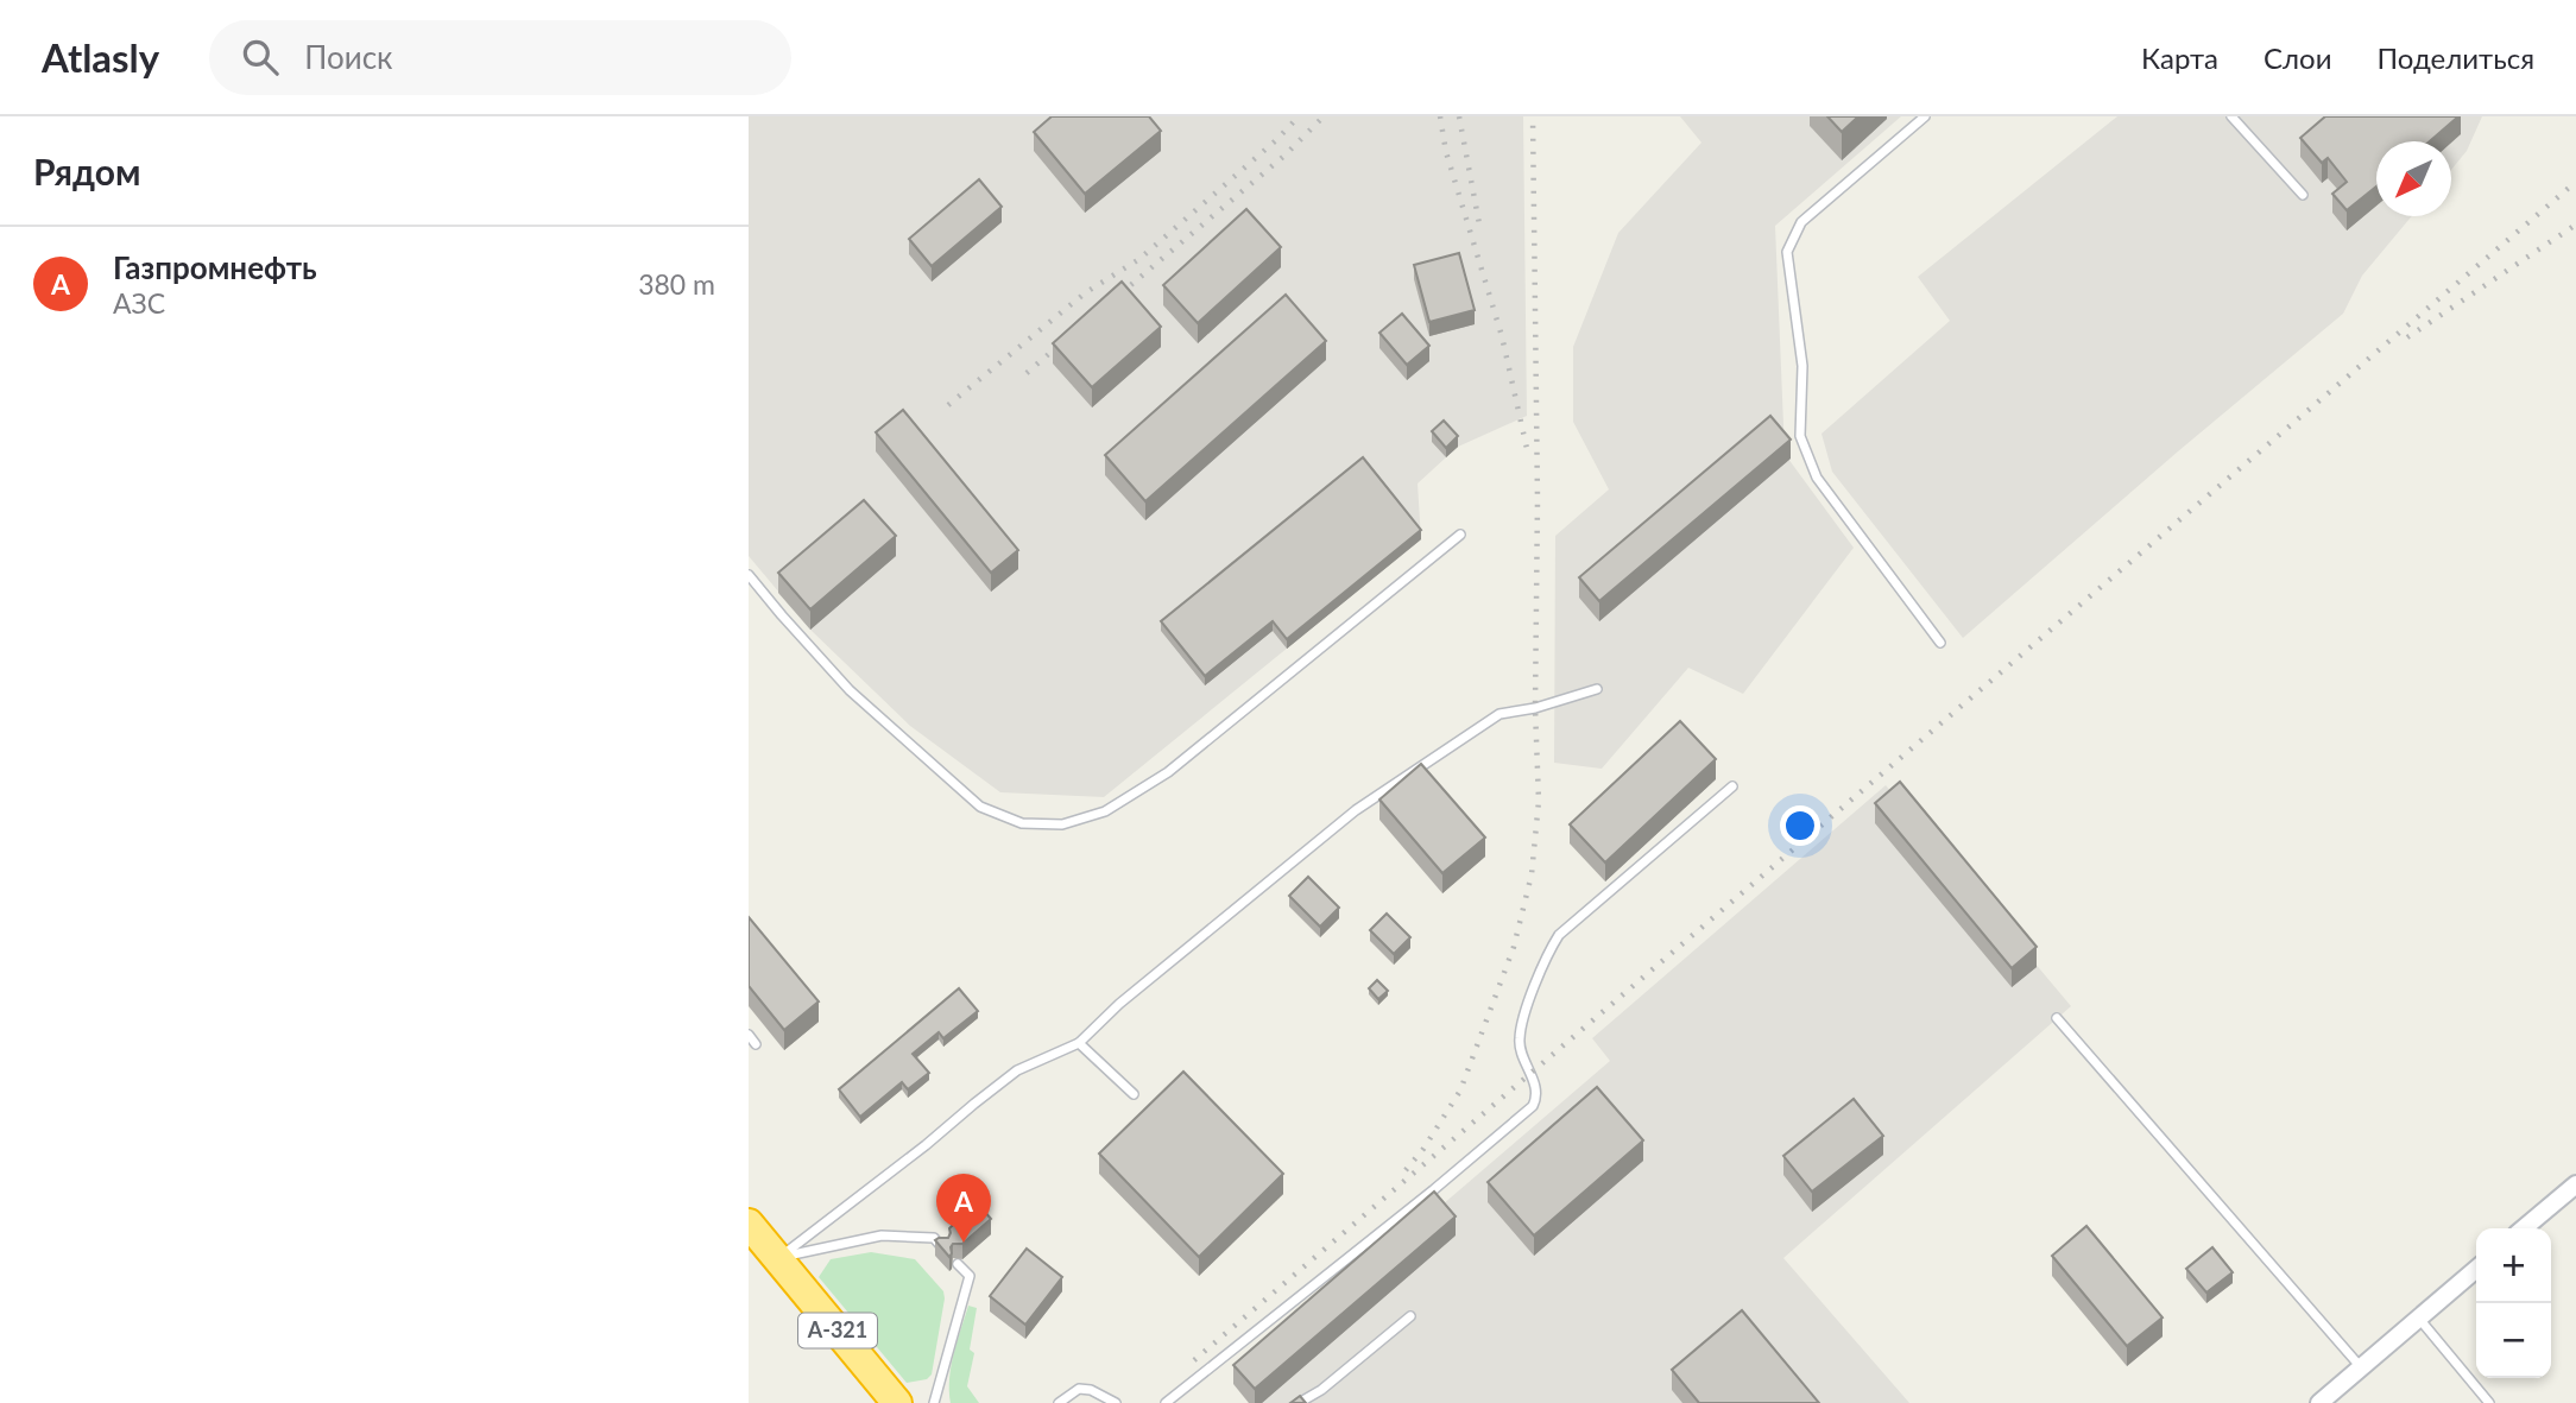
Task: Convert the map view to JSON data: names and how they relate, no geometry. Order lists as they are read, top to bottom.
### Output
{
  "streets": {
    "highway": ["А-321"]
  },
  "north": "bottom left",
  "page": {
    "header": "Atlasly",
    "search": "Поиск",
    "nav": ["Карта", "Слои", "Поделиться"],
    "heading": "Рядом",
    "list": [
      {
        "mark": "A",
        "name": "Газпромнефть",
        "note": "АЗС",
        "value": "380 m"
      }
    ],
    "pins": "A",
    "map_buttons": ["+", "−"]
  }
}
